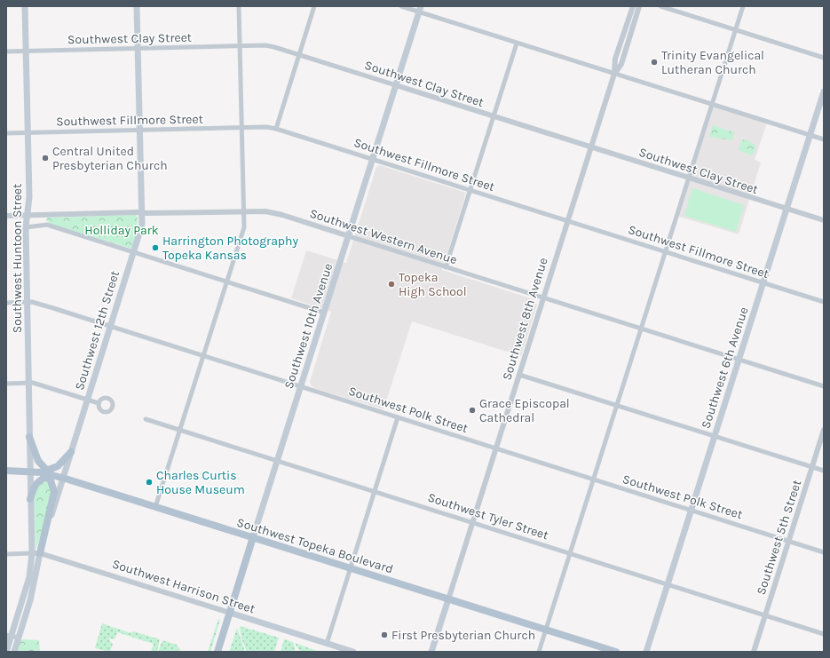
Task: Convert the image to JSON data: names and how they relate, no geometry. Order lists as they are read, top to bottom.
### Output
{
  "streets": {
    "main road": [
      "Southwest Huntoon Street",
      "Southwest 8th Avenue",
      "Southwest 10th Avenue",
      "Southwest 12th Street",
      "Southwest 6th Avenue",
      "Southwest Topeka Boulevard",
      "Southwest Harrison Street"
    ],
    "street": [
      "Southwest Clay Street",
      "Southwest Fillmore Street",
      "Southwest Western Avenue",
      "Southwest Polk Street",
      "Southwest Tyler Street",
      "Southwest 5th Street"
    ]
  },
  "crossings": [
    ["Southwest Clay Street", "Southwest Huntoon Street"],
    ["Southwest Clay Street", "Southwest 8th Avenue"],
    ["Southwest Clay Street", "Southwest 10th Avenue"],
    ["Southwest Clay Street", "Southwest 12th Street"],
    ["Southwest Clay Street", "Southwest 6th Avenue"],
    ["Southwest Fillmore Street", "Southwest Huntoon Street"],
    ["Southwest Fillmore Street", "Southwest 8th Avenue"],
    ["Southwest Fillmore Street", "Southwest 10th Avenue"],
    ["Southwest Fillmore Street", "Southwest 12th Street"],
    ["Southwest Fillmore Street", "Southwest 6th Avenue"],
    ["Southwest Western Avenue", "Southwest Huntoon Street"],
    ["Southwest Western Avenue", "Southwest 8th Avenue"],
    ["Southwest Western Avenue", "Southwest 10th Avenue"],
    ["Southwest Western Avenue", "Southwest 12th Street"],
    ["Southwest Western Avenue", "Southwest 6th Avenue"],
    ["Southwest Huntoon Street", "Southwest Polk Street"],
    ["Southwest Huntoon Street", "Southwest Topeka Boulevard"],
    ["Southwest Huntoon Street", "Southwest Harrison Street"],
    ["Southwest 8th Avenue", "Southwest Polk Street"],
    ["Southwest 8th Avenue", "Southwest Tyler Street"],
    ["Southwest 8th Avenue", "Southwest Topeka Boulevard"],
    ["Southwest 10th Avenue", "Southwest Polk Street"],
    ["Southwest 10th Avenue", "Southwest Tyler Street"],
    ["Southwest 10th Avenue", "Southwest Topeka Boulevard"],
    ["Southwest 10th Avenue", "Southwest Harrison Street"],
    ["Southwest 12th Street", "Southwest Polk Street"],
    ["Southwest 12th Street", "Southwest Topeka Boulevard"],
    ["Southwest 12th Street", "Southwest Harrison Street"],
    ["Southwest 6th Avenue", "Southwest Polk Street"],
    ["Southwest 6th Avenue", "Southwest Tyler Street"],
    ["Southwest Polk Street", "Southwest 5th Street"],
    ["Southwest Tyler Street", "Southwest 5th Street"]
  ],
  "parks": ["Holliday Park"],
  "places": [
    "Trinity Evangelical Lutheran Church",
    "Central United Presbyterian Church",
    "Harrington Photography Topeka Kansas",
    "Topeka High School",
    "Grace Episcopal Cathedral",
    "Charles Curtis House Museum",
    "First Presbyterian Church"
  ]
}
